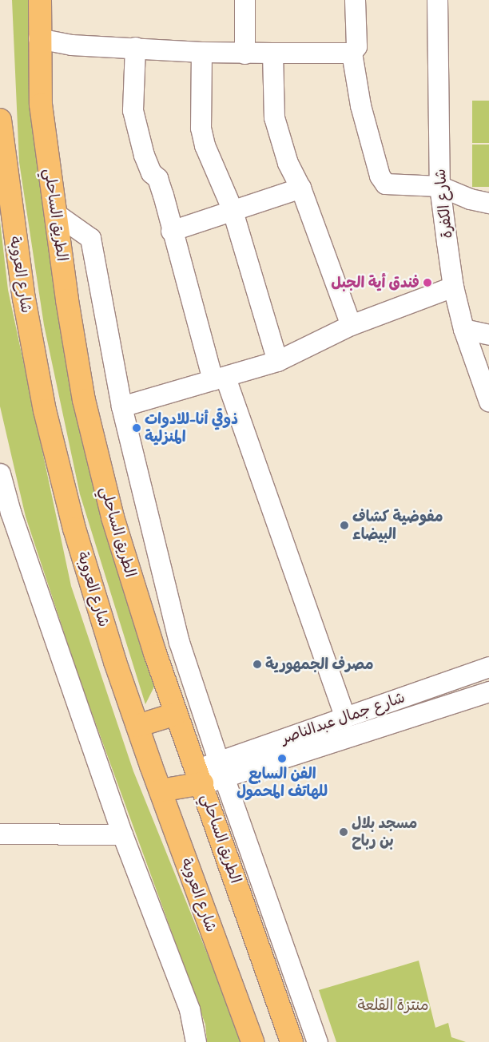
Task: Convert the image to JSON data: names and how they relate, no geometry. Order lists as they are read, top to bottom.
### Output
{
  "streets": {
    "highway": ["الطريق الساحلي", "شارع العروبة"],
    "street": ["شارع الكفرة", "شارع جمال عبدالناصر"]
  },
  "parks": ["منتزة القلعة"],
  "places": [
    "فندق أية الجبل",
    "ذوقي أنا-للادوات المنزلية",
    "مفوضية كشاف البيضاء",
    "مصرف الجمهورية",
    "الفن السابع للهاتف المحمول",
    "مسجد بلال بن رباح"
  ]
}
